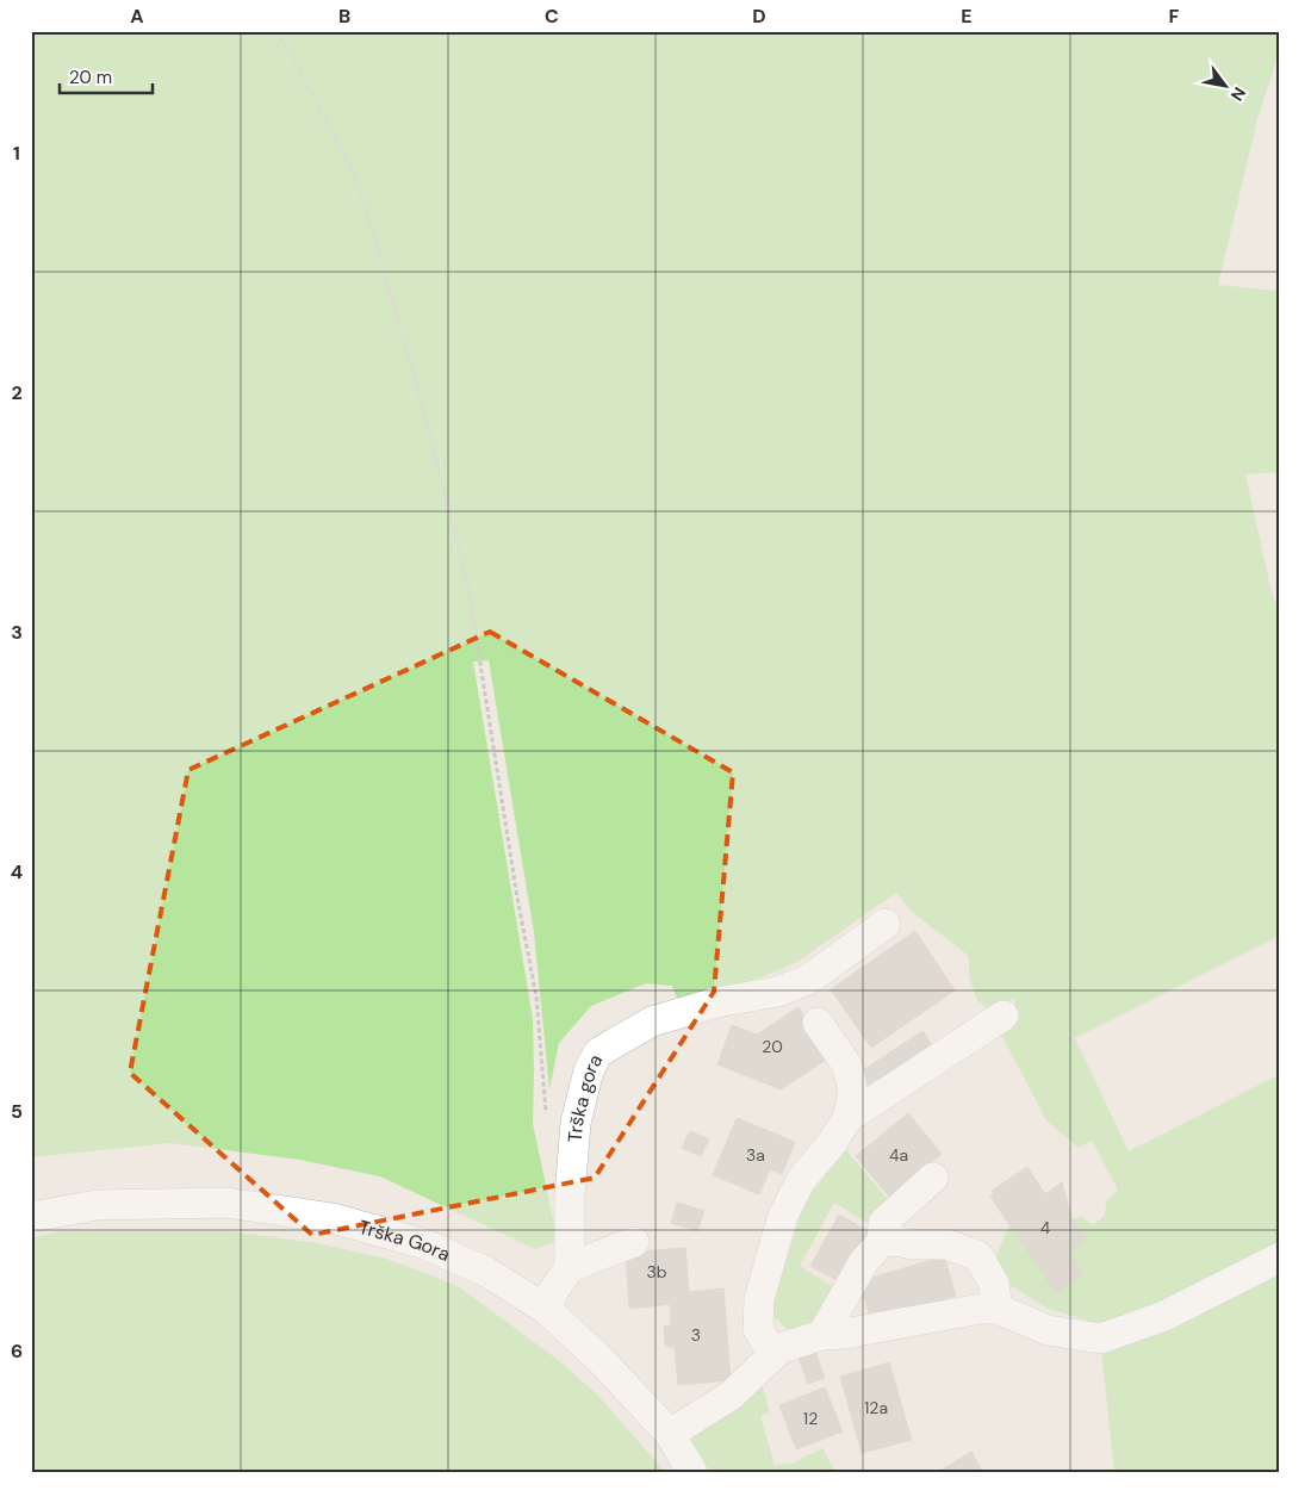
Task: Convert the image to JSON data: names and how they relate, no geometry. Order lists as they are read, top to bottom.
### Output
{
  "streets": {
    "street": ["Trška gora", "Trška Gora"]
  },
  "house_numbers": [
    "20",
    "3a",
    "4a",
    "4",
    "3b",
    "3",
    "12a",
    "12"
  ],
  "scale_bar": "20 m",
  "north": "bottom right",
  "grid": {
    "columns": [
      "A",
      "B",
      "C",
      "D",
      "E",
      "F"
    ],
    "rows": [
      "1",
      "2",
      "3",
      "4",
      "5",
      "6"
    ]
  }
}
